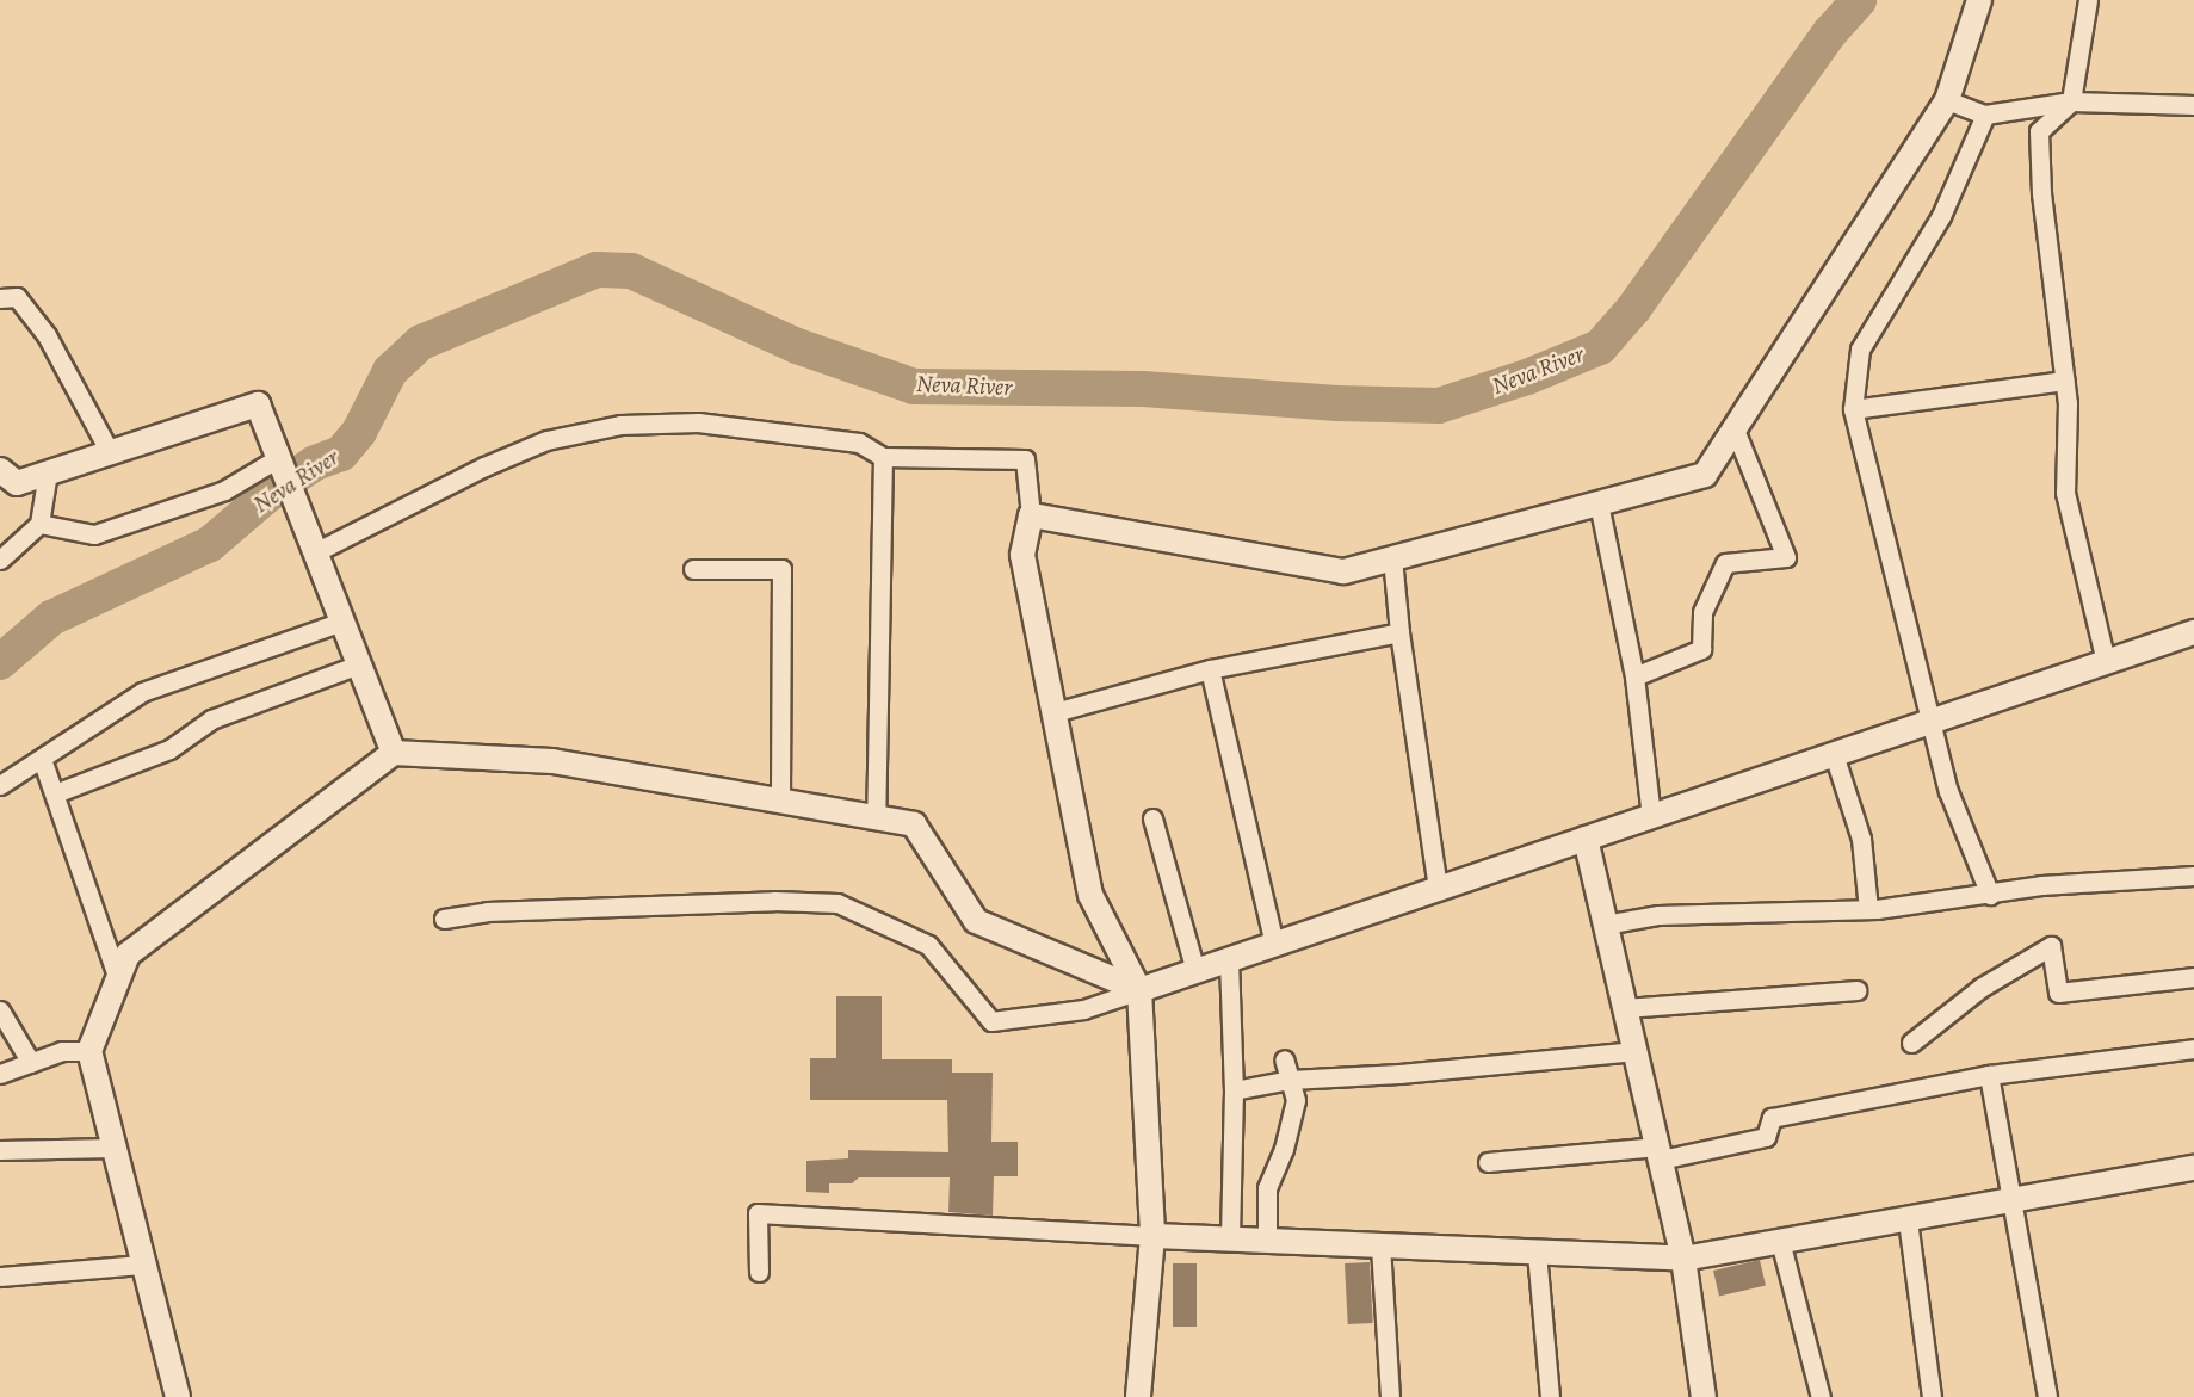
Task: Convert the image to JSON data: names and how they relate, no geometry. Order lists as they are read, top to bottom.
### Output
{
  "water": ["Neva River"]
}
